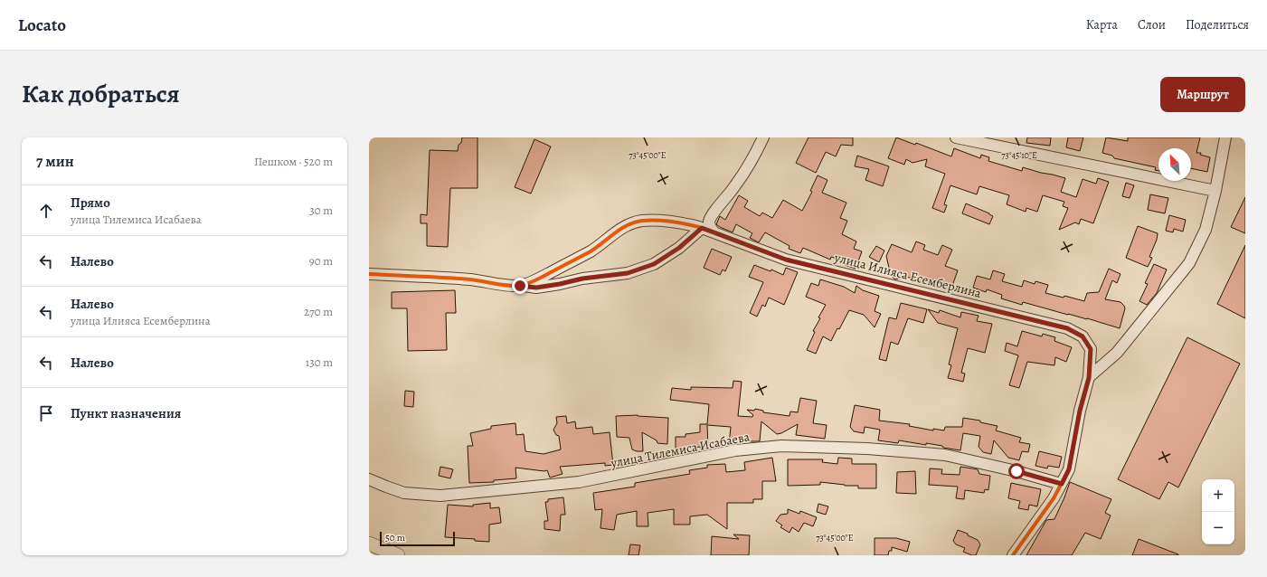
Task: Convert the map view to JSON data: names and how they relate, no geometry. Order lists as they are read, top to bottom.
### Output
{
  "streets": {
    "street": ["улица Илияса Есемберлина", "улица Тилемиса Исабаева"]
  },
  "scale_bar": "50 m",
  "north": "top left",
  "page": {
    "header": "Locato",
    "nav": ["Карта", "Слои", "Поделиться"],
    "title": "Как добраться",
    "buttons": "Маршрут",
    "heading": ["7 мин", "Пешком · 520 m"],
    "list": [
      ["Прямо", "улица Тилемиса Исабаева", "30 m"],
      ["Налево", "90 m"],
      ["Налево", "улица Илияса Есемберлина", "270 m"],
      ["Налево", "130 m"],
      "Пункт назначения"
    ],
    "map_buttons": ["+", "−"],
    "scale": "50 m"
  },
  "coordinates": ["73°45'10\"E", "73°45'00\"E"]
}
